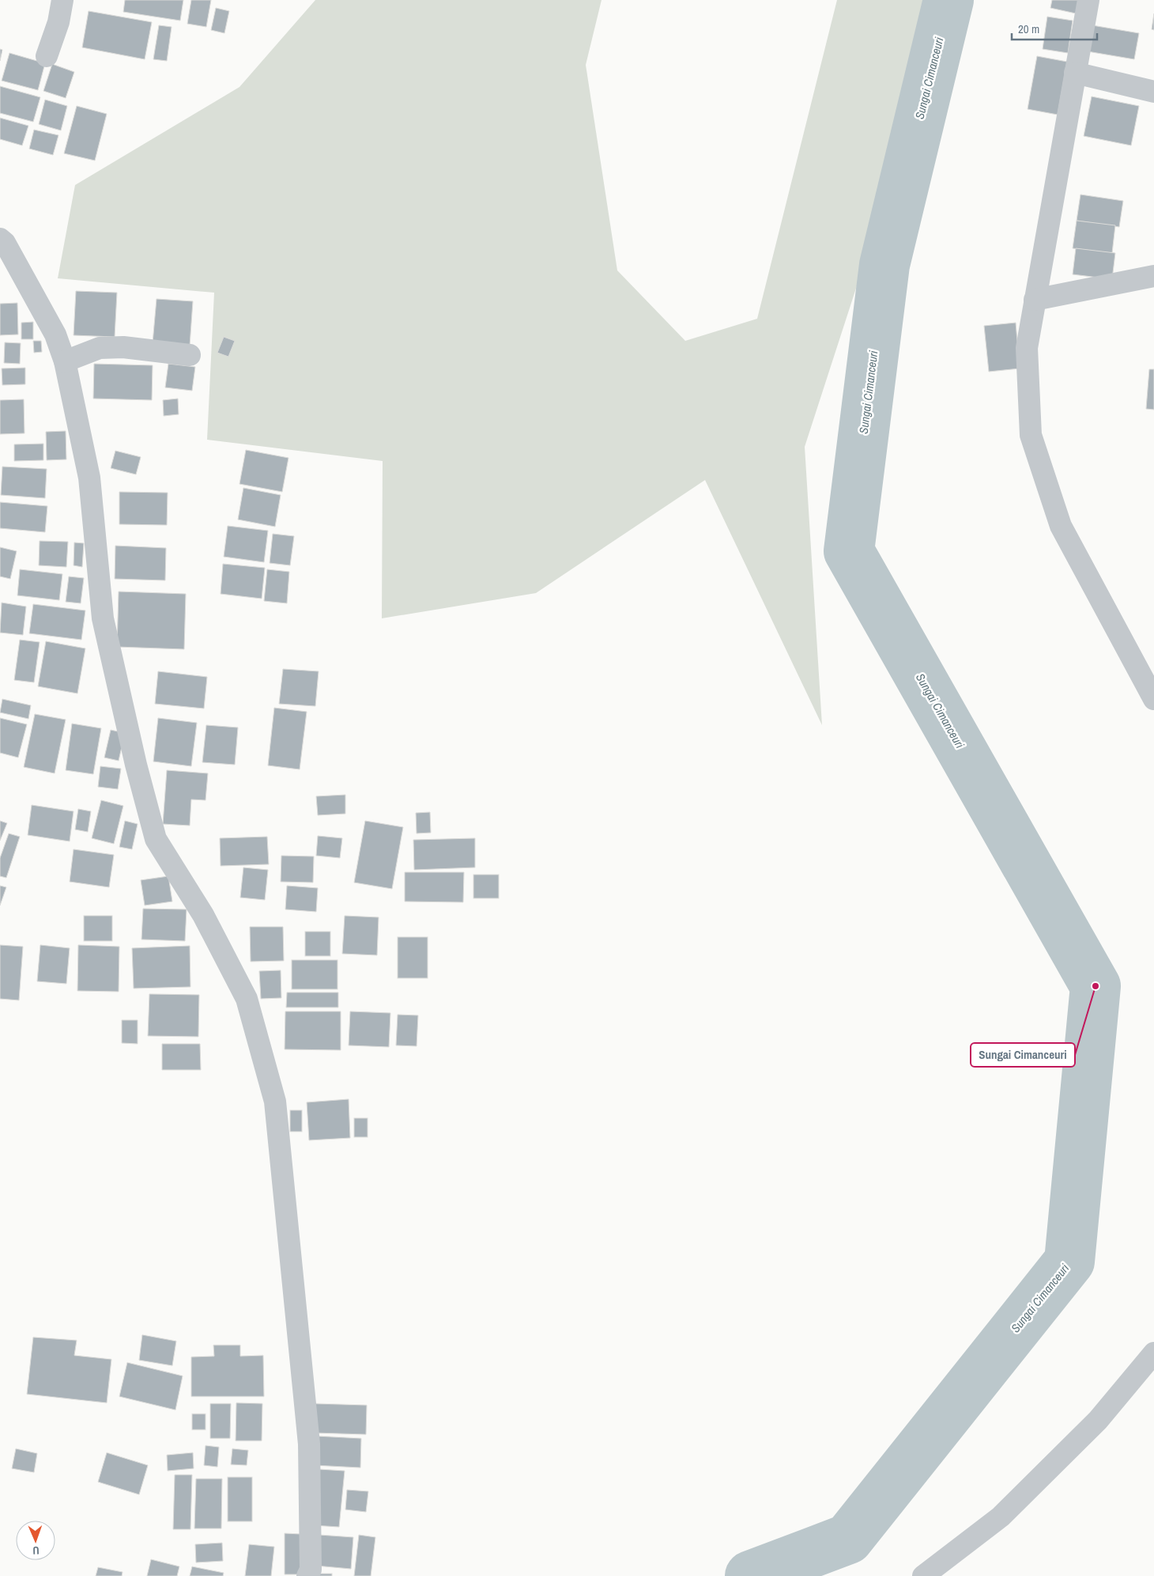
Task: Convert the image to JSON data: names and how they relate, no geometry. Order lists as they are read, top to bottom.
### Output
{
  "water": ["Sungai Cimanceuri"],
  "places": ["Sungai Cimanceuri"],
  "scale_bar": "20 m",
  "north": "bottom"
}
